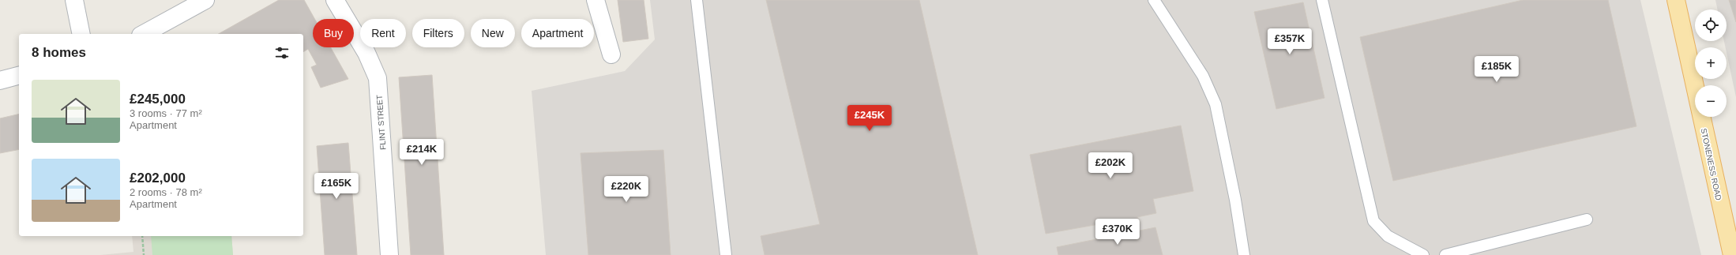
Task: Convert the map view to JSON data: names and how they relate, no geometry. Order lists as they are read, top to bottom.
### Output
{
  "streets": {
    "main road": ["STONENESS ROAD"],
    "street": ["FLINT STREET"]
  },
  "page": {
    "map_buttons": ["+", "−"],
    "chip": [
      "Buy",
      "Rent",
      "Filters",
      "New",
      "Apartment"
    ],
    "price": [
      "£357K",
      "£185K",
      "£245K",
      "£214K",
      "£202K",
      "£165K",
      "£220K",
      "£370K"
    ],
    "heading": "8 homes",
    "list": [
      {
        "name": "£245,000",
        "note": "3 rooms · 77 m² · Apartment"
      },
      {
        "name": "£202,000",
        "note": "2 rooms · 78 m² · Apartment"
      }
    ]
  }
}
